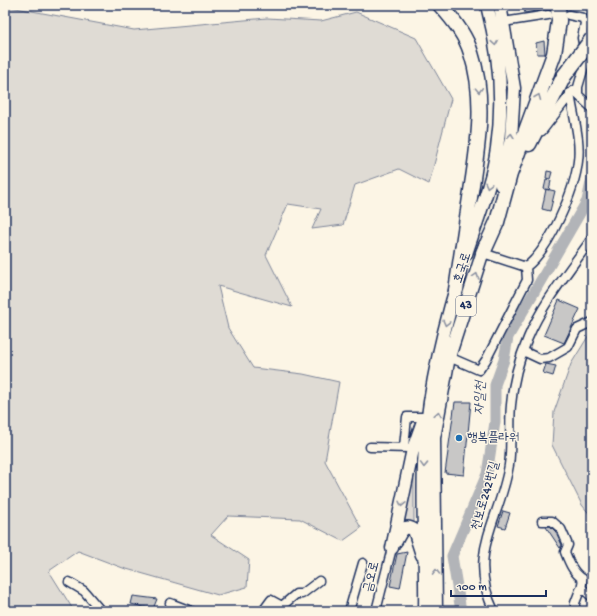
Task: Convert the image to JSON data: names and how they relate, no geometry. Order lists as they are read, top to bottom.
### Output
{
  "streets": {
    "main road": ["호국로", "43"],
    "street": ["천보로242번길", "금오로"]
  },
  "water": ["자일천"],
  "places": ["행복플라워"],
  "scale_bar": "100 m"
}
